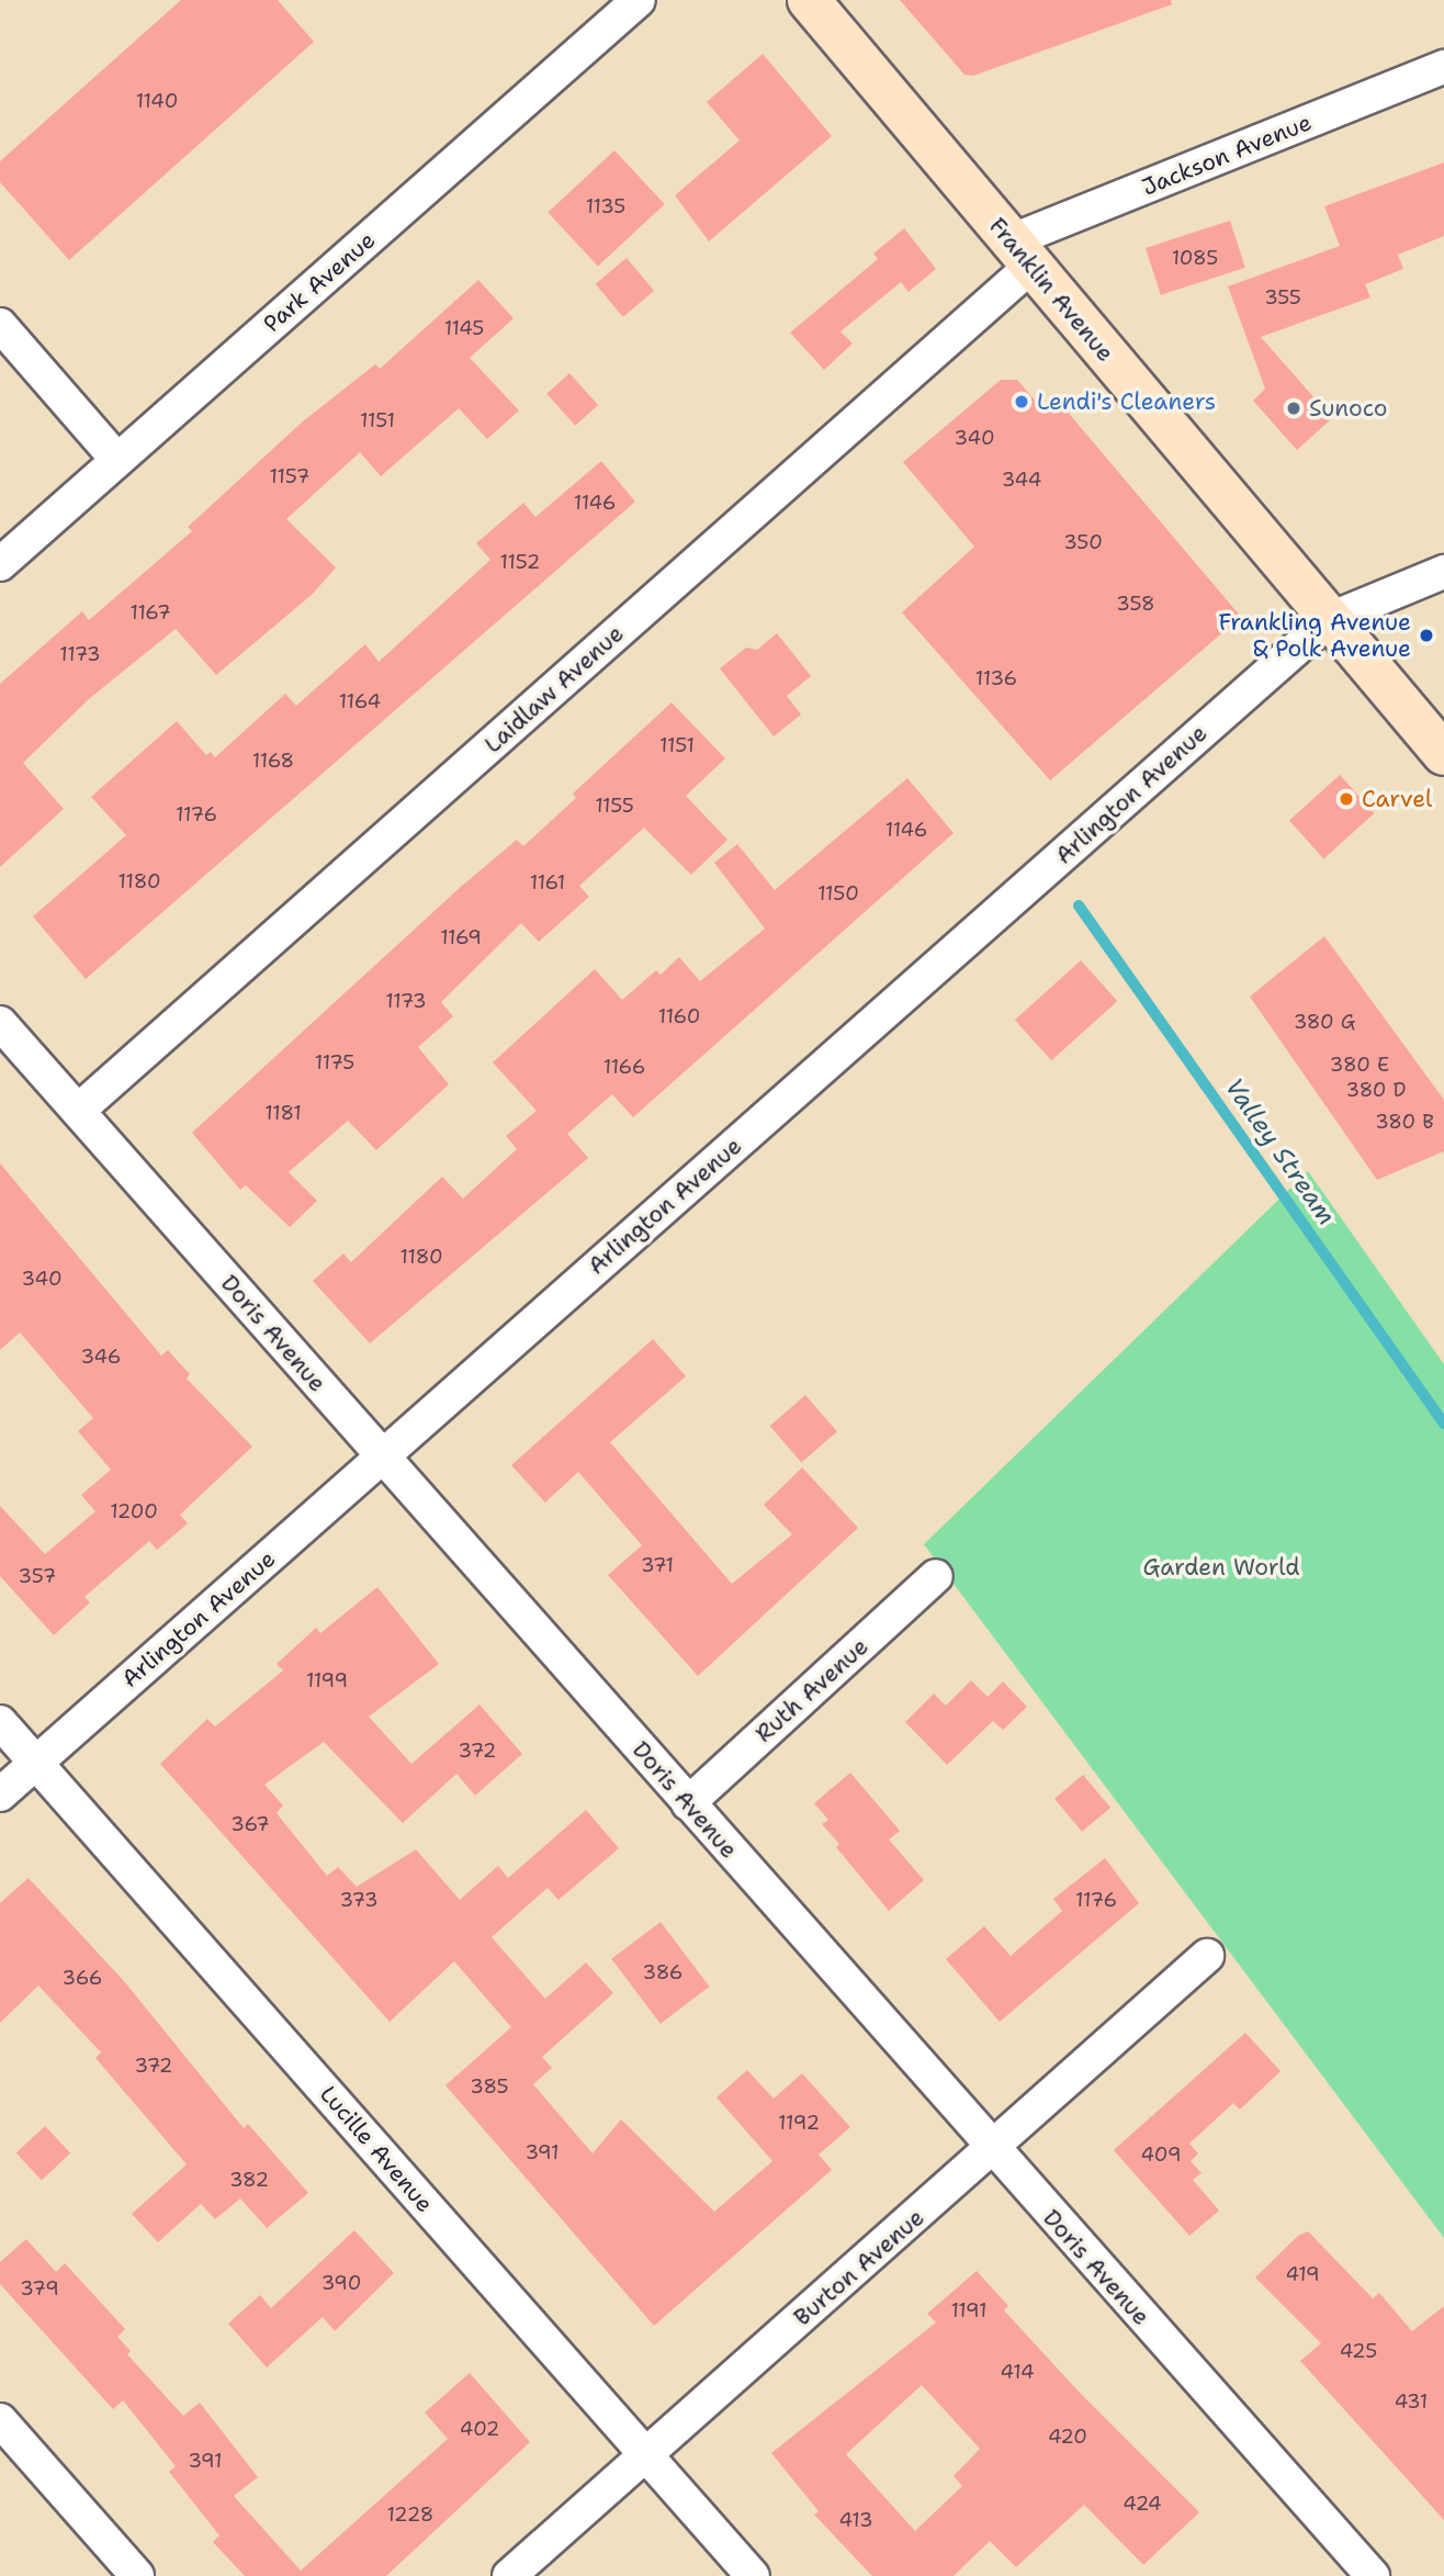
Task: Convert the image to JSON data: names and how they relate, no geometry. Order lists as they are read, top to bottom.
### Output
{
  "streets": {
    "main road": ["Franklin Avenue"],
    "street": [
      "Jackson Avenue",
      "Park Avenue",
      "Laidlaw Avenue",
      "Arlington Avenue",
      "Doris Avenue",
      "Ruth Avenue",
      "Lucille Avenue",
      "Burton Avenue"
    ]
  },
  "crossings": [
    ["Jackson Avenue", "Franklin Avenue"],
    ["Jackson Avenue", "Laidlaw Avenue"],
    ["Franklin Avenue", "Laidlaw Avenue"],
    ["Franklin Avenue", "Arlington Avenue"],
    ["Laidlaw Avenue", "Doris Avenue"],
    ["Arlington Avenue", "Doris Avenue"],
    ["Arlington Avenue", "Lucille Avenue"],
    ["Doris Avenue", "Ruth Avenue"],
    ["Doris Avenue", "Burton Avenue"],
    ["Lucille Avenue", "Burton Avenue"]
  ],
  "water": ["Valley Stream"],
  "parks": ["Garden World"],
  "places": [
    "Lendi's Cleaners",
    "Sunoco",
    "Frankling Avenue & Polk Avenue",
    "Carvel"
  ],
  "house_numbers": [
    "1140",
    "1135",
    "1085",
    "355",
    "1145",
    "1151",
    "340",
    "1157",
    "344",
    "1146",
    "350",
    "1152",
    "358",
    "1167",
    "1173",
    "1136",
    "1164",
    "1151",
    "1168",
    "1155",
    "1176",
    "1146",
    "1180",
    "1161",
    "1150",
    "1169",
    "1173",
    "1160",
    "380 G",
    "1175",
    "380 E",
    "1166",
    "380 D",
    "1181",
    "380 B",
    "1180",
    "340",
    "346",
    "1200",
    "371",
    "357",
    "1199",
    "372",
    "367",
    "373",
    "1176",
    "386",
    "366",
    "372",
    "385",
    "1192",
    "391",
    "409",
    "382",
    "419",
    "390",
    "379",
    "1191",
    "425",
    "414",
    "431",
    "402",
    "420",
    "391",
    "424",
    "1228",
    "413"
  ]
}
